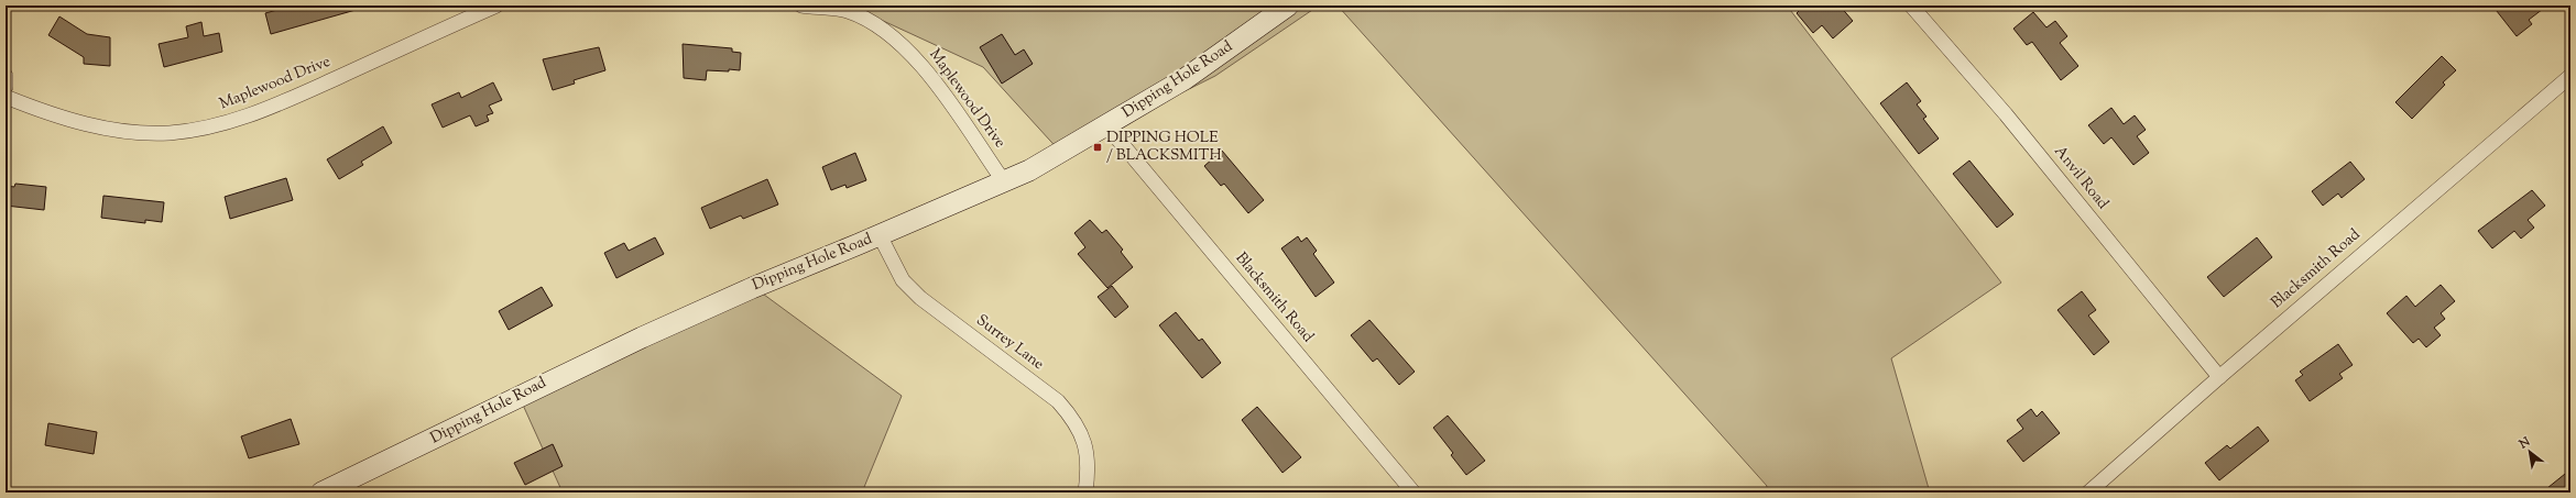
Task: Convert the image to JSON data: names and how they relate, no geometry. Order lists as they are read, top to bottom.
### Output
{
  "streets": {
    "main road": ["Dipping Hole Road"],
    "street": [
      "Maplewood Drive",
      "Anvil Road",
      "Blacksmith Road",
      "Surrey Lane"
    ]
  },
  "crossings": [
    ["Dipping Hole Road", "Maplewood Drive"],
    ["Dipping Hole Road", "Blacksmith Road"],
    ["Dipping Hole Road", "Surrey Lane"],
    ["Anvil Road", "Blacksmith Road"]
  ],
  "places": {
    "transit": ["DIPPING HOLE / BLACKSMITH"]
  },
  "north": "top left"
}
